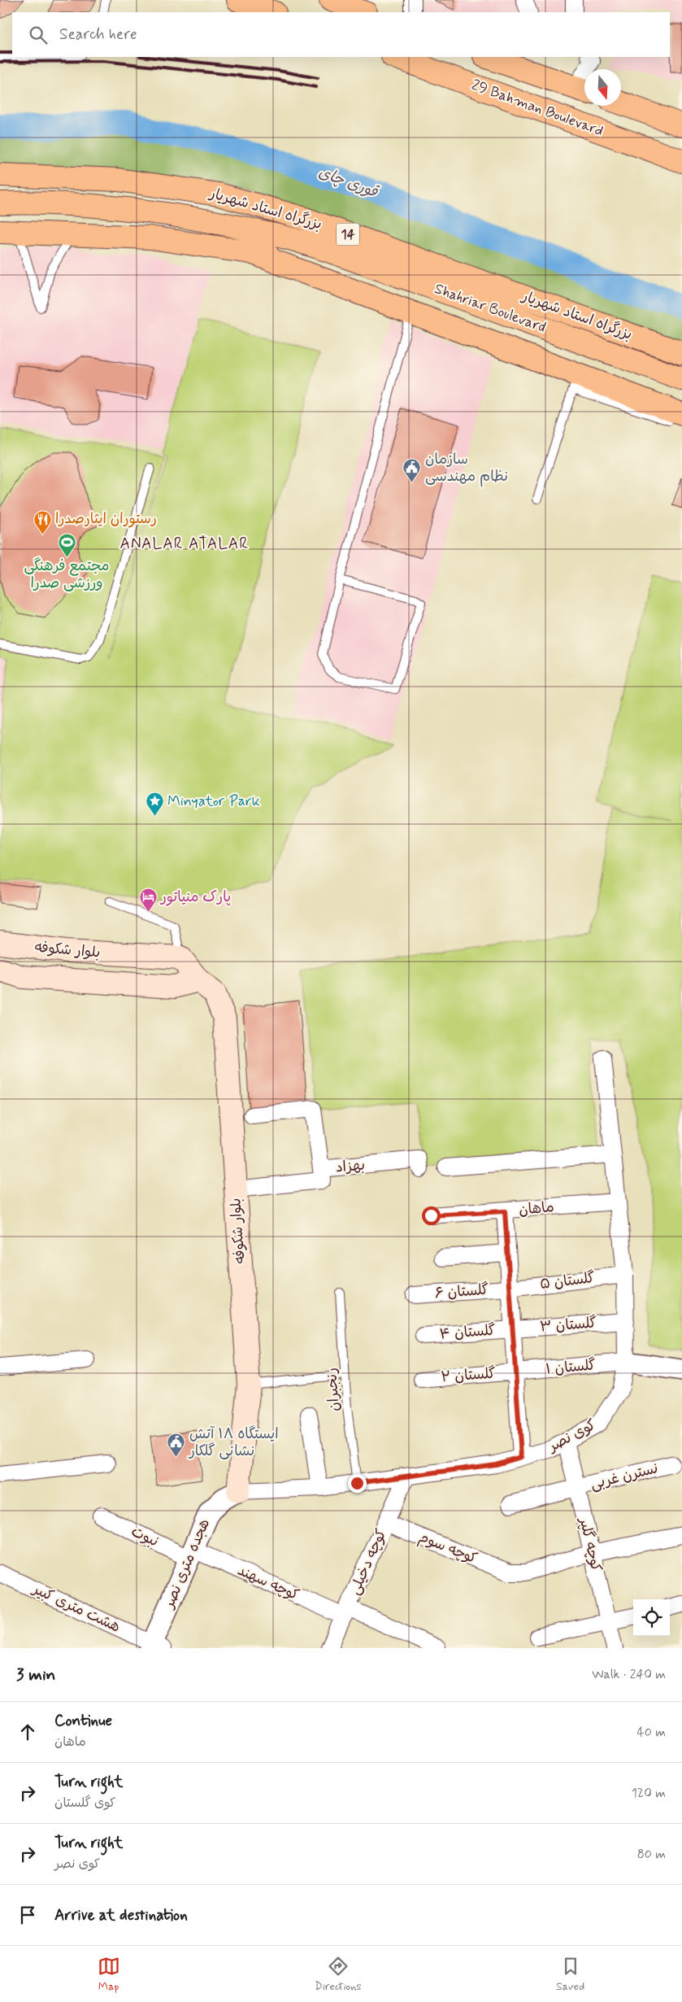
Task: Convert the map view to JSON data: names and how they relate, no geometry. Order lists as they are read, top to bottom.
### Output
{
  "streets": {
    "main road": [
      "29 Bahman Boulevard",
      "بزرگراه استاد شهریار",
      "14",
      "Shahriar Boulevard",
      "بلوار شکوفه"
    ],
    "street": [
      "بهزاد",
      "ماهان",
      "گلستان ۵",
      "گلستان ۶",
      "گلستان ۳",
      "گلستان ۴",
      "گلستان ۱",
      "گلستان ۲",
      "کوی نصر",
      "نسترن غربی",
      "نبوت",
      "کوچه گلپر",
      "کوچه سوم",
      "کوچه دخیلی",
      "هجده متری نصر",
      "کوچه سهند",
      "هشت متری کبیر"
    ],
    "lane": ["رنجبران"]
  },
  "crossings": [
    ["بلوار شکوفه", "بهزاد"],
    ["بلوار شکوفه", "کوی نصر"],
    ["بلوار شکوفه", "هجده متری نصر"],
    ["ماهان", "کوی نصر"],
    ["گلستان ۵", "گلستان ۶"],
    ["گلستان ۵", "کوی نصر"],
    ["گلستان ۳", "گلستان ۴"],
    ["گلستان ۳", "کوی نصر"],
    ["گلستان ۱", "گلستان ۲"],
    ["گلستان ۱", "کوی نصر"],
    ["رنجبران", "کوی نصر"],
    ["کوی نصر", "کوچه گلپر"],
    ["کوی نصر", "کوچه دخیلی"],
    ["کوی نصر", "هجده متری نصر"],
    ["نسترن غربی", "کوچه گلپر"],
    ["نبوت", "هجده متری نصر"],
    ["نبوت", "کوچه سهند"],
    ["کوچه گلپر", "کوچه سوم"],
    ["کوچه سوم", "کوچه دخیلی"],
    ["کوچه دخیلی", "کوچه سهند"],
    ["هجده متری نصر", "کوچه سهند"],
    ["هجده متری نصر", "هشت متری کبیر"]
  ],
  "districts": ["ANALAR ATALAR"],
  "water": ["قوری چای"],
  "places": {
    "public building": ["سازمان نظام مهندسی", "ایستگاه ۱۸ آتش نشانی گلکار"],
    "restaurant": ["رستوران ایثارصدرا"],
    "sports": ["مجتمع فرهنگی ورزشی صدرا"],
    "place": ["Minyator Park"],
    "hotel": ["پارک منیاتور"]
  },
  "north": "bottom",
  "page": {
    "search": "Search here",
    "heading": ["3 min", "Walk · 240 m"],
    "list": [
      ["Continue", "ماهان", "40 m"],
      ["Turn right", "کوی گلستان", "120 m"],
      ["Turn right", "کوی نصر", "80 m"],
      "Arrive at destination"
    ],
    "nav": ["Map", "Directions", "Saved"]
  }
}
